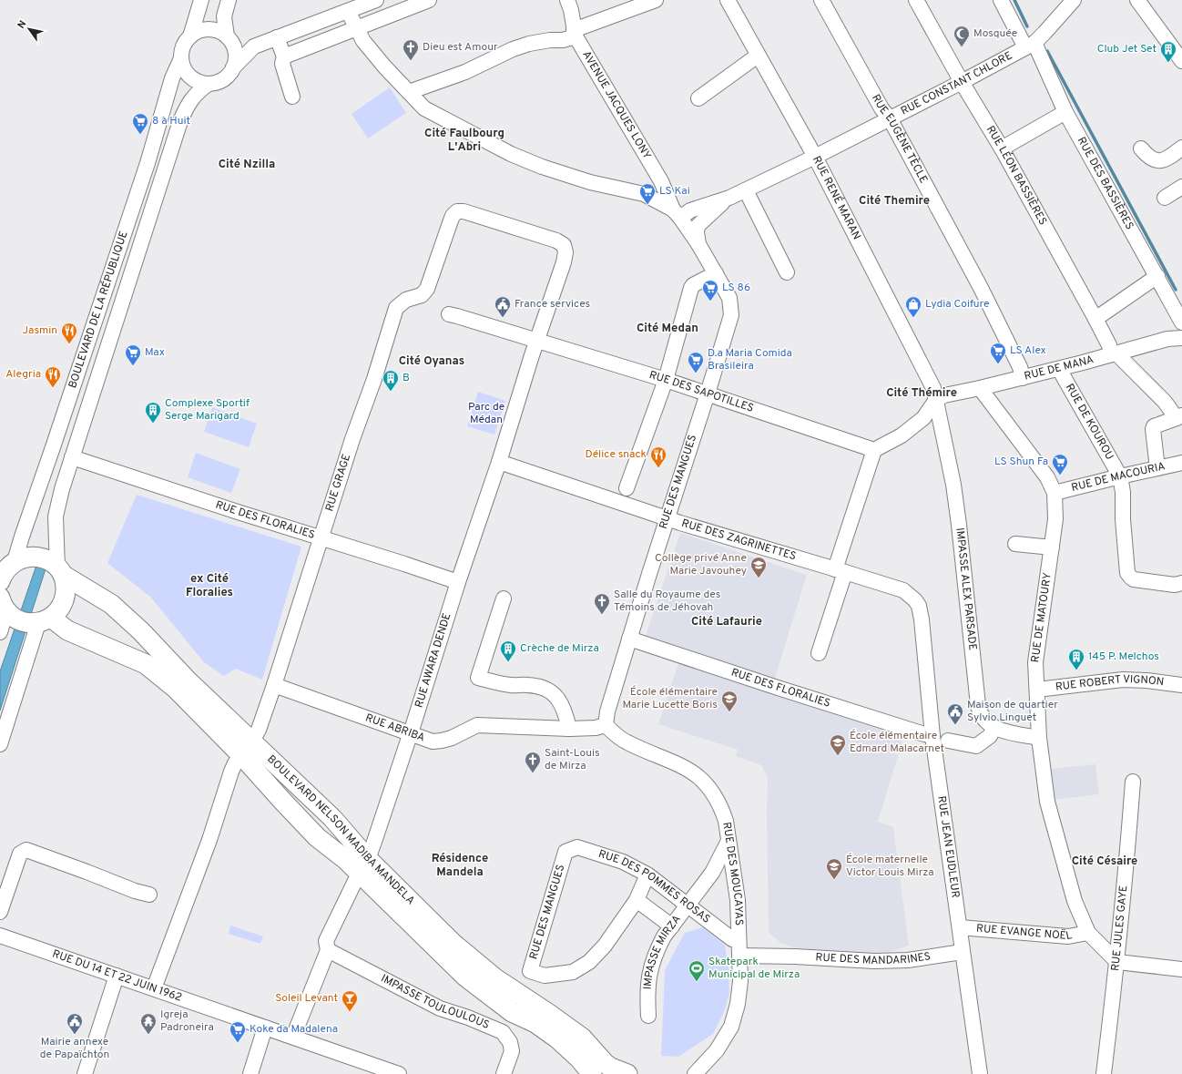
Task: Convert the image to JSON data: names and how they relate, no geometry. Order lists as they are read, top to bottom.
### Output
{
  "streets": {
    "main road": ["BOULEVARD NELSON MADIBA MANDELA"],
    "street": [
      "RUE CONSTANT CHLORE",
      "AVENUE JACQUES LONY",
      "RUE EUGÈNE TÈCLE",
      "RUE LÉON BASSIÈRES",
      "RUE DES BASSIÈRES",
      "RUE RENÉ MARAN",
      "BOULEVARD DE LA RÉPUBLIQUE",
      "RUE DE MANA",
      "RUE DES SAPOTILLES",
      "RUE DE KOUROU",
      "RUE DE MACOURIA",
      "RUE DES MANGUES",
      "RUE GRAGE",
      "RUE DES FLORALIES",
      "RUE DES ZAGRINETTES",
      "IMPASSE ALEX PARSADE",
      "RUE DE MATOURY",
      "RUE AWARA DENDE",
      "RUE ROBERT VIGNON",
      "RUE ABRIBA",
      "RUE JEAN EUDLEUR",
      "RUE DES MOUCAYAS",
      "RUE DES POMMES ROSAS",
      "RUE JULES GAYE",
      "RUE EVANGE NOËL",
      "IMPASSE MIRZA",
      "RUE DES MANDARINES",
      "RUE DU 14 ET 22 JUIN 1962",
      "IMPASSE TOULOULOUS"
    ]
  },
  "crossings": [
    ["RUE CONSTANT CHLORE", "AVENUE JACQUES LONY"],
    ["RUE CONSTANT CHLORE", "RUE EUGÈNE TÈCLE"],
    ["RUE CONSTANT CHLORE", "RUE LÉON BASSIÈRES"],
    ["RUE CONSTANT CHLORE", "RUE DES BASSIÈRES"],
    ["RUE CONSTANT CHLORE", "RUE RENÉ MARAN"],
    ["RUE CONSTANT CHLORE", "RUE DES MANGUES"],
    ["AVENUE JACQUES LONY", "RUE DES MANGUES"],
    ["RUE EUGÈNE TÈCLE", "RUE DE MANA"],
    ["RUE LÉON BASSIÈRES", "RUE DE MANA"],
    ["RUE RENÉ MARAN", "RUE DE MANA"],
    ["RUE RENÉ MARAN", "IMPASSE ALEX PARSADE"],
    ["BOULEVARD DE LA RÉPUBLIQUE", "RUE DES FLORALIES"],
    ["BOULEVARD DE LA RÉPUBLIQUE", "BOULEVARD NELSON MADIBA MANDELA"],
    ["RUE DE MANA", "RUE DE KOUROU"],
    ["RUE DE MANA", "IMPASSE ALEX PARSADE"],
    ["RUE DE MANA", "RUE DE MATOURY"],
    ["RUE DES SAPOTILLES", "RUE DES MANGUES"],
    ["RUE DES SAPOTILLES", "RUE AWARA DENDE"],
    ["RUE DE KOUROU", "RUE DE MACOURIA"],
    ["RUE DE MACOURIA", "RUE DE MATOURY"],
    ["RUE DES MANGUES", "RUE DES FLORALIES"],
    ["RUE DES MANGUES", "RUE DES ZAGRINETTES"],
    ["RUE DES MANGUES", "RUE ABRIBA"],
    ["RUE DES MANGUES", "RUE DES MOUCAYAS"],
    ["RUE DES MANGUES", "RUE DES POMMES ROSAS"],
    ["RUE GRAGE", "RUE DES FLORALIES"],
    ["RUE GRAGE", "RUE AWARA DENDE"],
    ["RUE GRAGE", "RUE ABRIBA"],
    ["RUE GRAGE", "BOULEVARD NELSON MADIBA MANDELA"],
    ["RUE GRAGE", "RUE DU 14 ET 22 JUIN 1962"],
    ["RUE DES FLORALIES", "RUE AWARA DENDE"],
    ["RUE DES FLORALIES", "RUE JEAN EUDLEUR"],
    ["RUE DES ZAGRINETTES", "RUE AWARA DENDE"],
    ["RUE DES ZAGRINETTES", "RUE JEAN EUDLEUR"],
    ["IMPASSE ALEX PARSADE", "RUE DE MATOURY"],
    ["RUE DE MATOURY", "RUE ROBERT VIGNON"],
    ["RUE DE MATOURY", "RUE JULES GAYE"],
    ["RUE DE MATOURY", "RUE EVANGE NOËL"],
    ["RUE AWARA DENDE", "RUE ABRIBA"],
    ["RUE AWARA DENDE", "BOULEVARD NELSON MADIBA MANDELA"],
    ["RUE AWARA DENDE", "RUE DU 14 ET 22 JUIN 1962"],
    ["RUE AWARA DENDE", "IMPASSE TOULOULOUS"],
    ["RUE ABRIBA", "RUE DES MOUCAYAS"],
    ["RUE JEAN EUDLEUR", "RUE EVANGE NOËL"],
    ["RUE JEAN EUDLEUR", "RUE DES MANDARINES"],
    ["RUE DES MOUCAYAS", "RUE DES POMMES ROSAS"],
    ["RUE DES MOUCAYAS", "IMPASSE MIRZA"],
    ["RUE DES MOUCAYAS", "RUE DES MANDARINES"],
    ["RUE DES POMMES ROSAS", "IMPASSE MIRZA"]
  ],
  "districts": [
    "Cité Faulbourg L'Abri",
    "Cité Nzilla",
    "Cité Themire",
    "Cité Medan",
    "Cité Oyanas",
    "Cité Thémire",
    "ex Cité Floralies",
    "Cité Lafaurie",
    "Résidence Mandela",
    "Cité Césaire"
  ],
  "parks": ["Parc de Médan"],
  "places": {
    "mosque": ["Mosquée"],
    "church": ["Dieu est Amour", "Salle du Royaume des Témoins de Jéhovah", "Saint-Louis de Mirza"],
    "building": [
      "Club Jet Set",
      "B",
      "Complexe Sportif Serge Marigard",
      "Crèche de Mirza",
      "145 P. Melchos"
    ],
    "supermarket": [
      "8 à Huit",
      "LS Kai",
      "LS 86",
      "LS Alex",
      "Max",
      "D.a Maria Comida Brasileira",
      "LS Shun Fa",
      "Koke da Madalena"
    ],
    "public building": ["France services", "Maison de quartier Sylvio Linguet", "Mairie annexe de Papaïchton"],
    "shop": ["Lydia Coifure"],
    "restaurant": ["Jasmin", "Alegria", "Délice snack"],
    "school or university": [
      "Collège privé Anne Marie Javouhey",
      "École élémentaire Marie Lucette Boris",
      "École élémentaire Edmard Malacarnet",
      "École maternelle Victor Louis Mirza"
    ],
    "sports": ["Skatepark Municipal de Mirza"],
    "bar": ["Soleil Levant"],
    "temple": ["Igreja Padroneira"]
  },
  "north": "top left"
}
